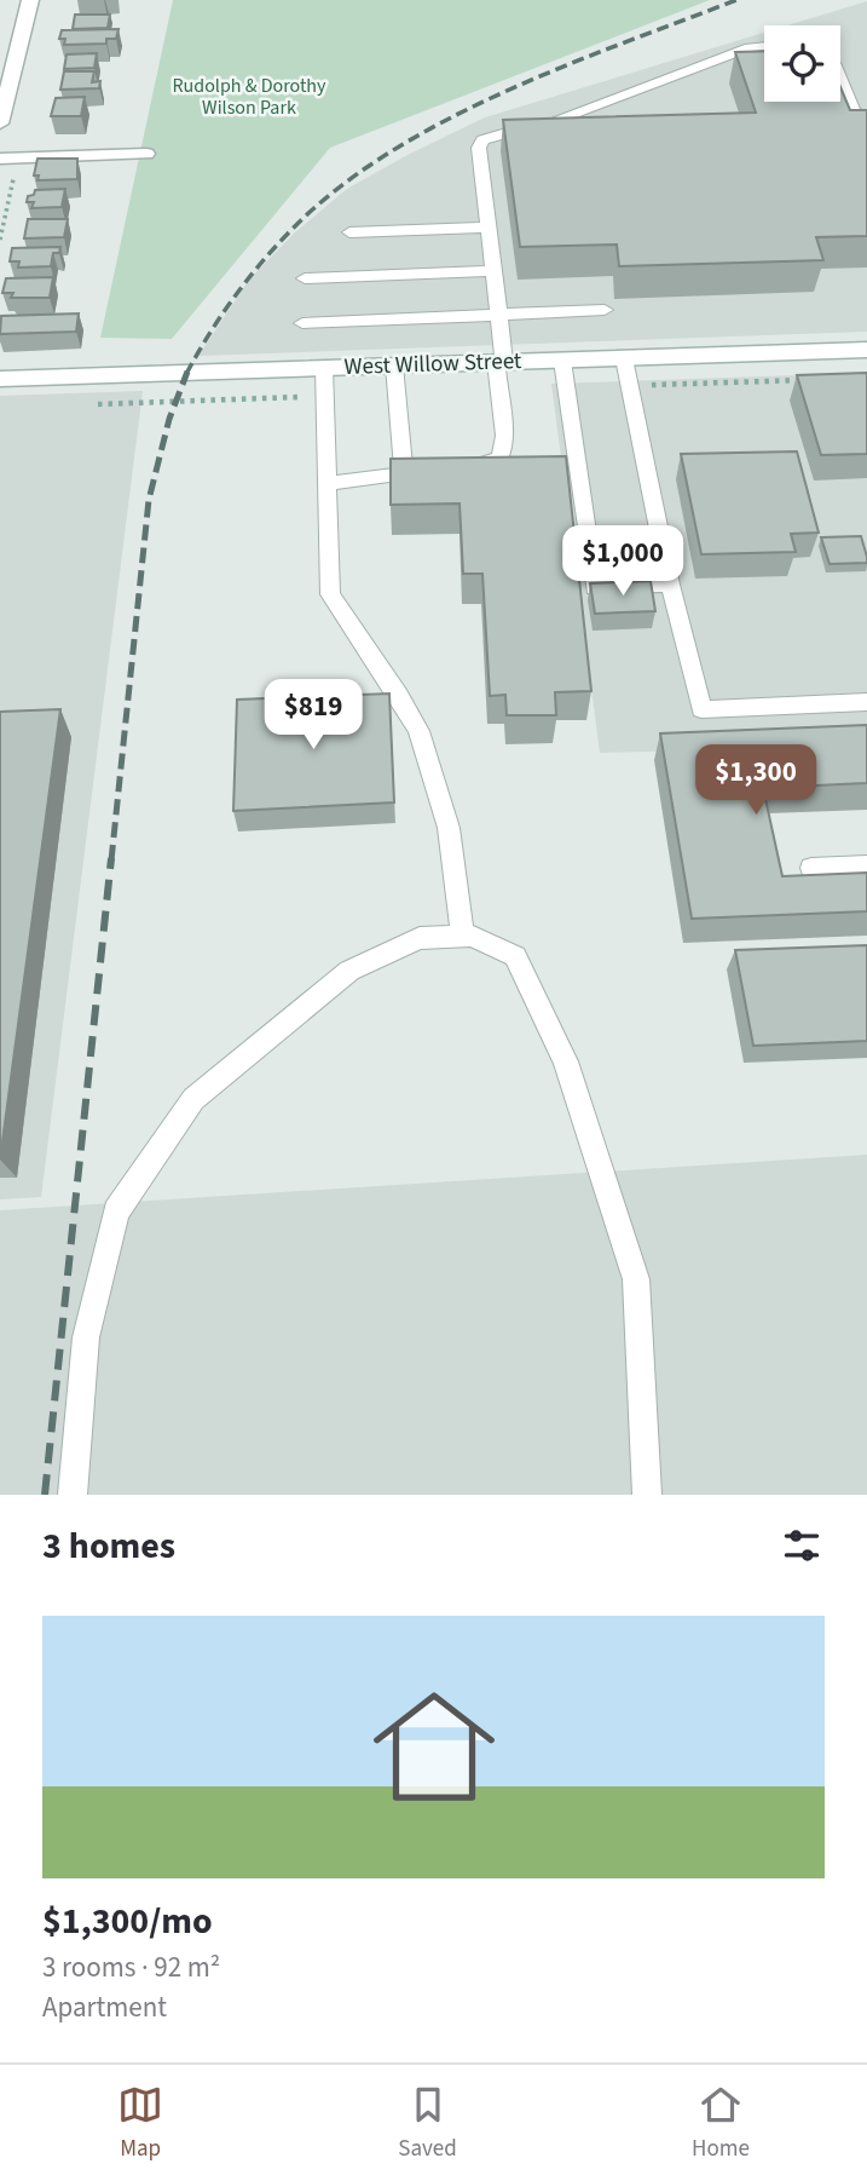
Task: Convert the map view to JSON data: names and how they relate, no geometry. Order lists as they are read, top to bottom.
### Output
{
  "streets": {
    "street": ["West Willow Street"]
  },
  "parks": ["Rudolph & Dorothy Wilson Park"],
  "page": {
    "price": ["$1,000", "$819", "$1,300"],
    "heading": "3 homes",
    "list": [
      {
        "name": "$1,300/mo",
        "note": "3 rooms · 92 m² · Apartment"
      }
    ],
    "tabs": ["Map", "Saved", "Home"]
  }
}
